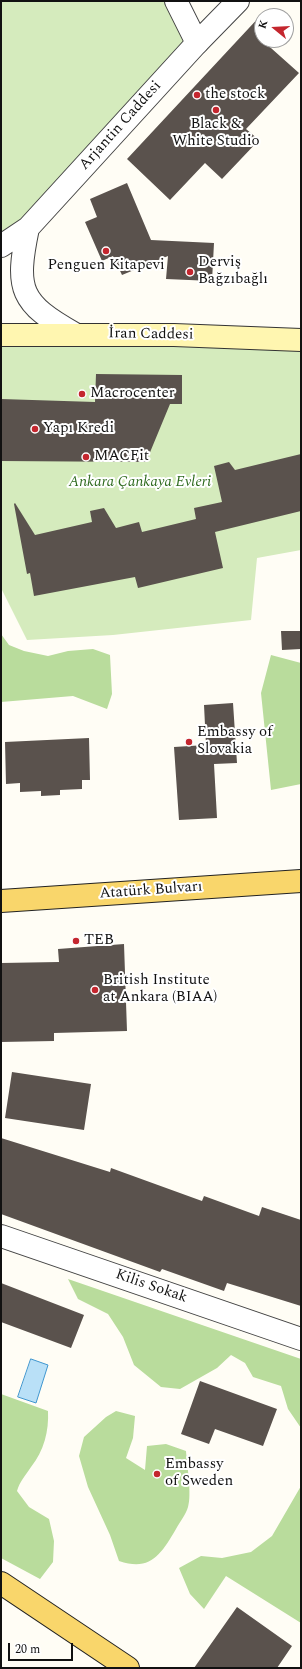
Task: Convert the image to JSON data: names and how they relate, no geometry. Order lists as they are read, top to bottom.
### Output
{
  "streets": {
    "main road": ["İran Caddesi", "Atatürk Bulvarı"],
    "street": ["Arjantin Caddesi", "Kilis Sokak"]
  },
  "parks": ["Ankara Çankaya Evleri"],
  "places": [
    "the stock",
    "Black & White Studio",
    "Penguen Kitapevi",
    "Derviş Bağzıbağlı",
    "Macrocenter",
    "Yapı Kredi",
    "MACFit",
    "Embassy of Slovakia",
    "TEB",
    "British Institute at Ankara (BIAA)",
    "Embassy of Sweden"
  ],
  "scale_bar": "20 m",
  "north": "left"
}
